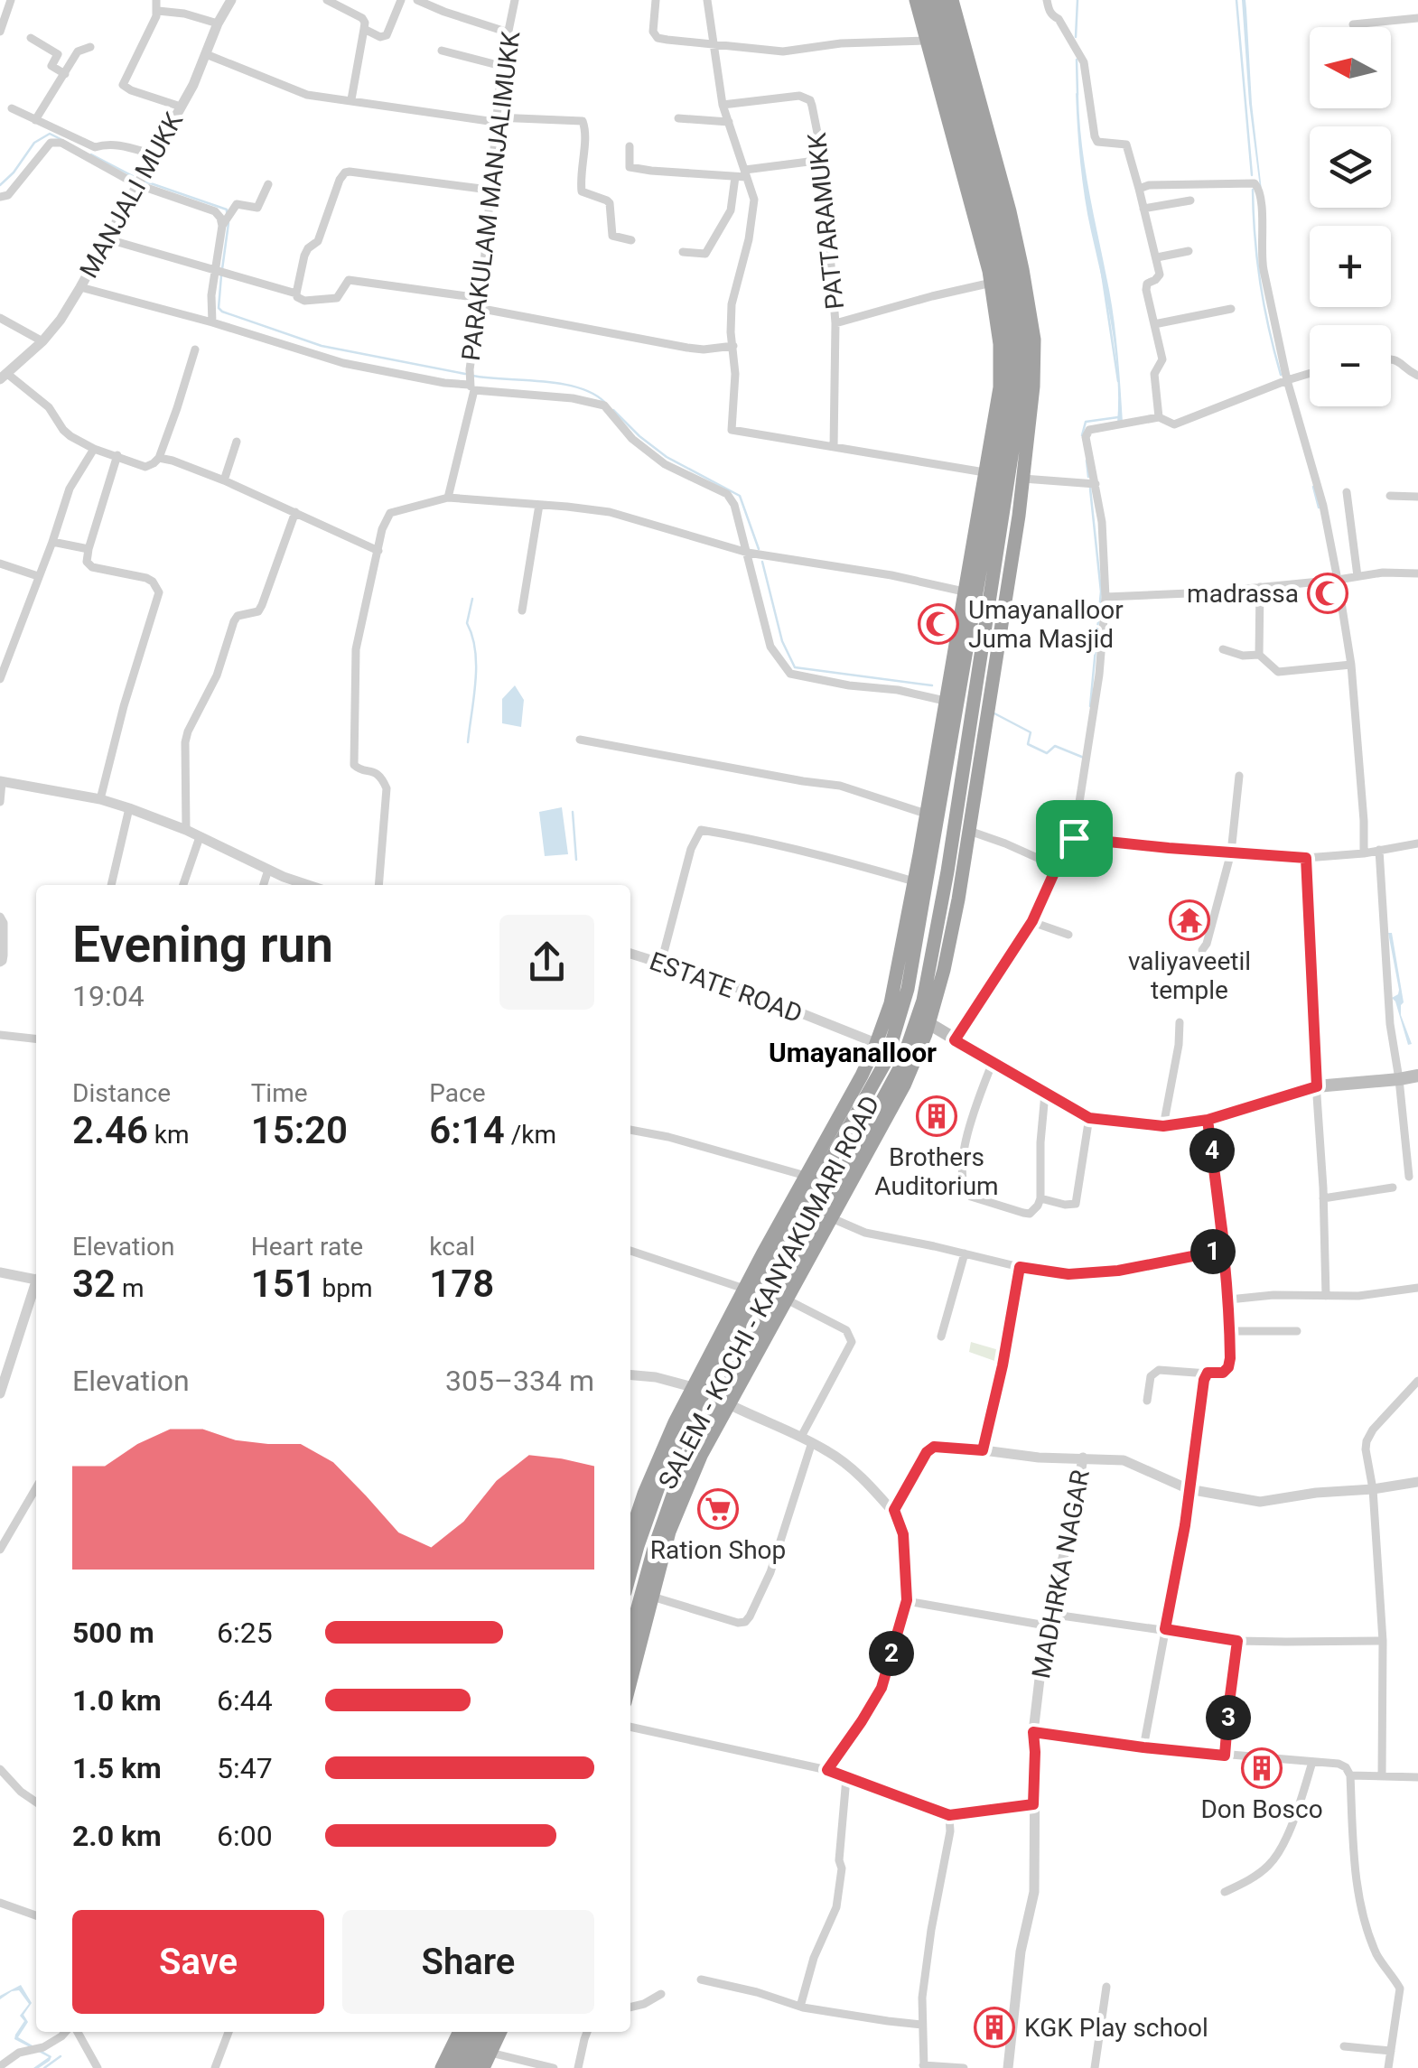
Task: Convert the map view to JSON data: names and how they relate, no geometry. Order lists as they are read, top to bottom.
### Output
{
  "streets": {
    "highway": ["SALEM - KOCHI - KANYAKUMARI ROAD"],
    "street": [
      "MANJALI MUKK",
      "PARAKULAM MANJALIMUKK",
      "PATTARAMUKK",
      "ESTATE ROAD",
      "MADHRKA NAGAR"
    ]
  },
  "crossings": [
    ["PATTARAMUKK", "SALEM - KOCHI - KANYAKUMARI ROAD"],
    ["ESTATE ROAD", "SALEM - KOCHI - KANYAKUMARI ROAD"]
  ],
  "districts": ["Umayanalloor"],
  "places": {
    "mosque": ["madrassa", "Umayanalloor Juma Masjid"],
    "temple": ["valiyaveetil temple"],
    "building": ["Brothers Auditorium", "Don Bosco", "KGK Play school"],
    "supermarket": ["Ration Shop"]
  },
  "north": "left",
  "page": {
    "map_buttons": ["+", "−"],
    "heading": ["Evening run", "19:04"],
    "stats": [
      ["Distance", "2.46 km"],
      ["Time", "15:20"],
      ["Pace", "6:14 /km"],
      ["Elevation", "32 m"],
      ["Heart rate", "151 bpm"],
      ["kcal", "178"]
    ],
    "pins": [
      "4",
      "1",
      "2",
      "3"
    ],
    "chart": ["Elevation", "305–334 m"],
    "list": [
      {
        "name": "500 m",
        "note": "6:25"
      },
      {
        "name": "1.0 km",
        "note": "6:44"
      },
      {
        "name": "1.5 km",
        "note": "5:47"
      },
      {
        "name": "2.0 km",
        "note": "6:00"
      }
    ],
    "buttons": ["Save", "Share"]
  }
}
